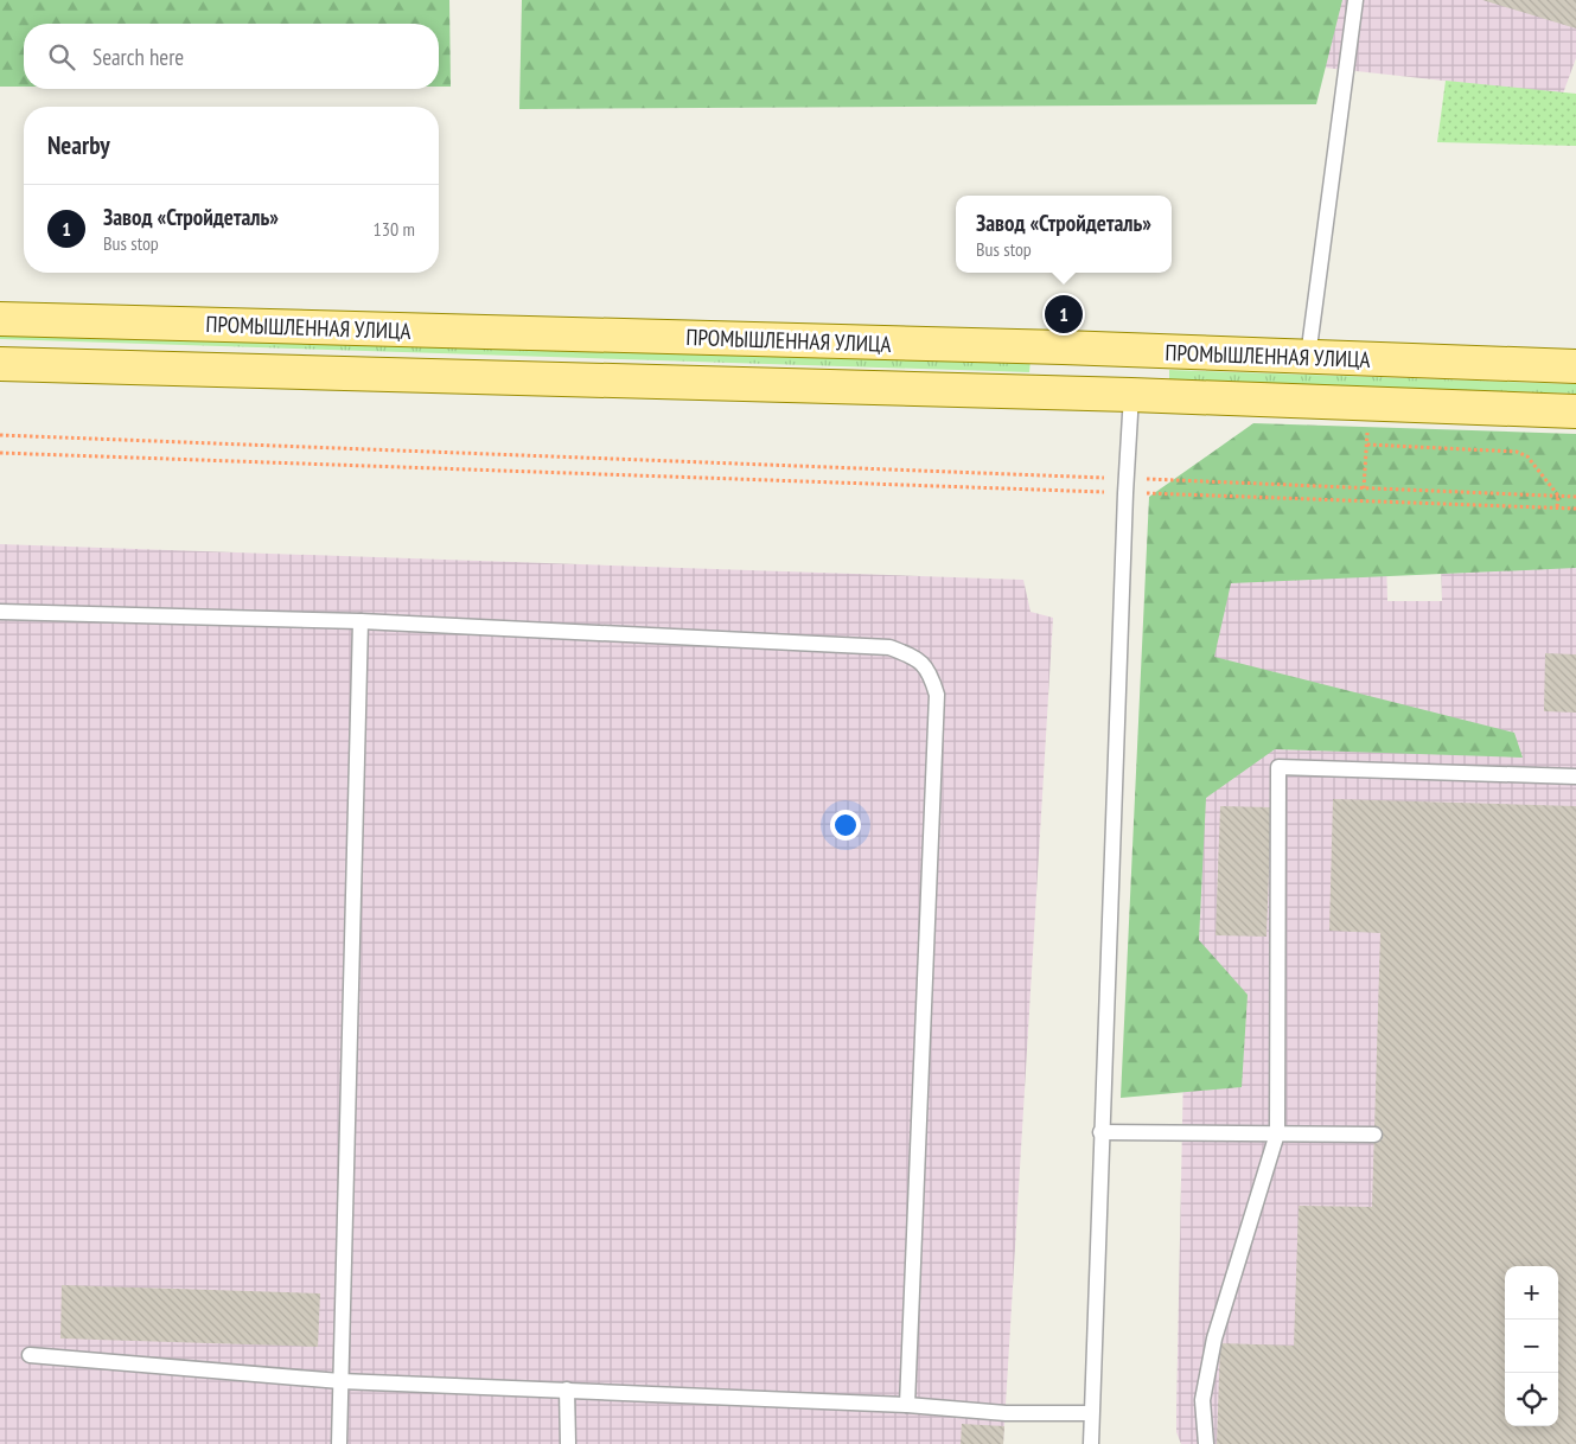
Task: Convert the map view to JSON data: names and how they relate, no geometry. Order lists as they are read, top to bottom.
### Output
{
  "streets": {
    "main road": ["ПРОМЫШЛЕННАЯ УЛИЦА"]
  },
  "page": {
    "search": "Search here",
    "heading": "Nearby",
    "list": [
      {
        "mark": "1",
        "name": "Завод «Стройдеталь»",
        "note": "Bus stop",
        "value": "130 m"
      }
    ],
    "popup": ["Завод «Стройдеталь»", "Bus stop"],
    "pins": "1",
    "map_buttons": ["+", "−"]
  }
}
